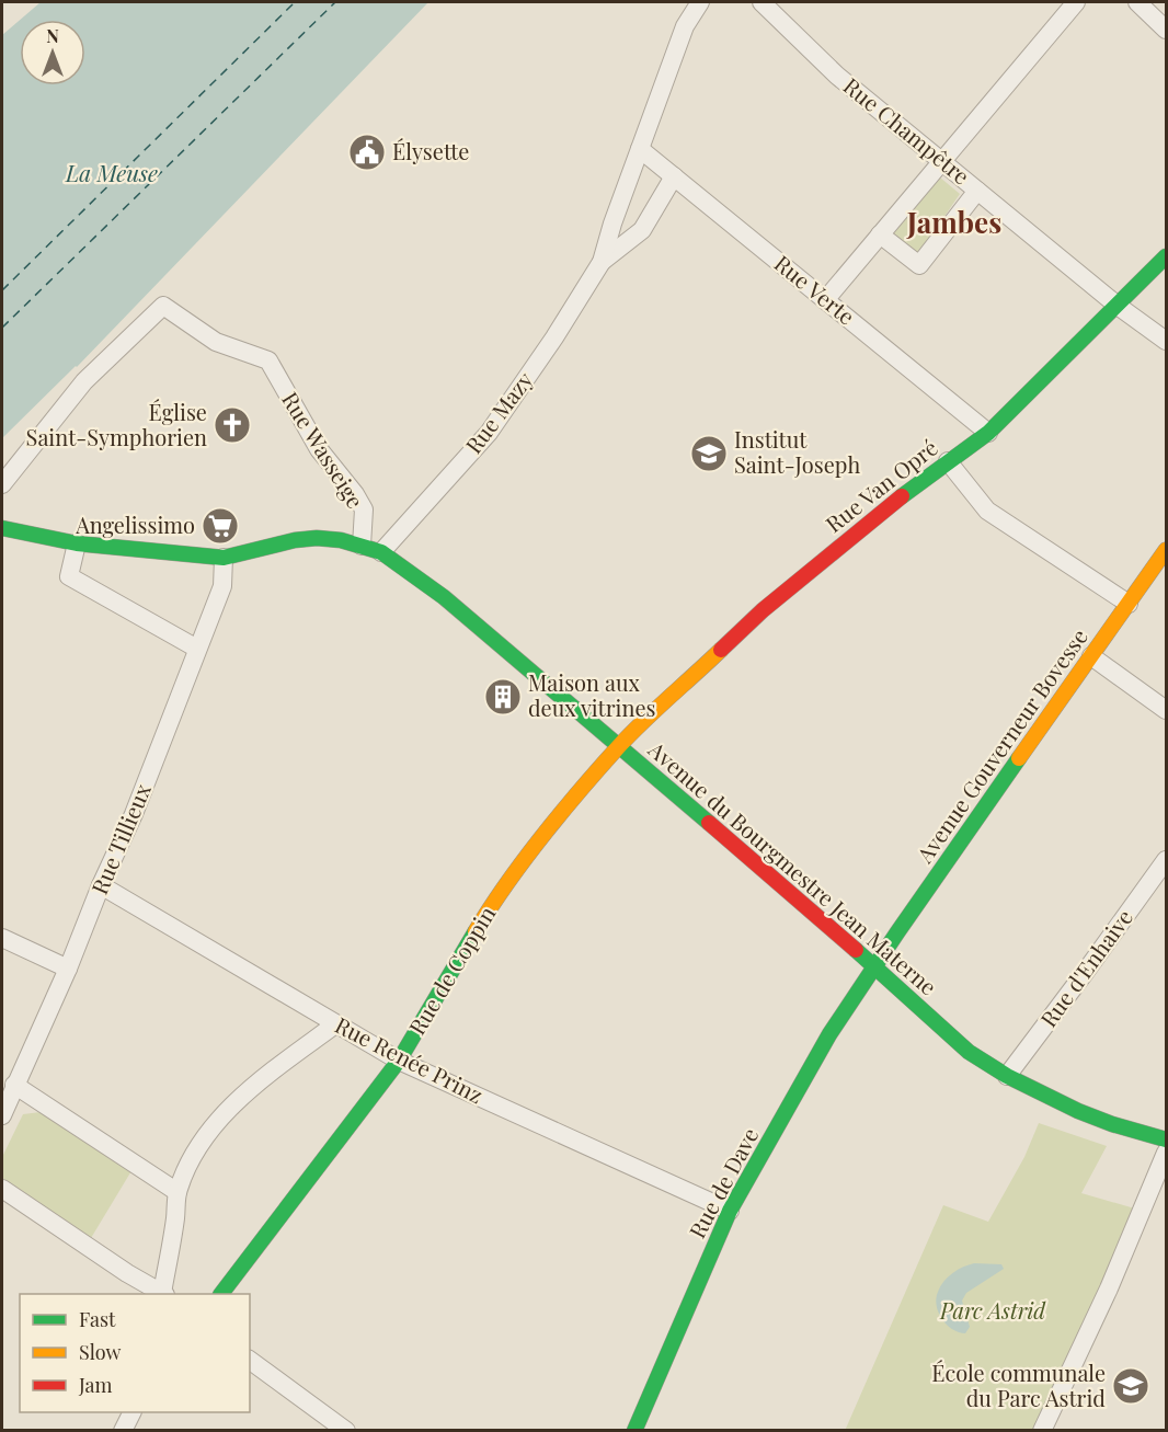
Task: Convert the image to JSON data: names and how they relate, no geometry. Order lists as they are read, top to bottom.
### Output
{
  "streets": {
    "main road": [
      "Rue Van Opré",
      "Avenue Gouverneur Bovesse",
      "Avenue du Bourgmestre Jean Materne",
      "Rue de Coppin",
      "Rue de Dave"
    ],
    "street": [
      "Rue Champêtre",
      "Rue Verte",
      "Rue Mazy",
      "Rue Wasseige",
      "Rue Tillieux",
      "Rue d'Enhaive",
      "Rue Renée Prinz"
    ]
  },
  "crossings": [
    ["Rue Champêtre", "Rue Van Opré"],
    ["Rue Verte", "Rue Mazy"],
    ["Rue Verte", "Rue Van Opré"],
    ["Rue Mazy", "Avenue du Bourgmestre Jean Materne"],
    ["Rue Wasseige", "Avenue du Bourgmestre Jean Materne"],
    ["Rue Van Opré", "Avenue du Bourgmestre Jean Materne"],
    ["Rue Van Opré", "Rue de Coppin"],
    ["Avenue Gouverneur Bovesse", "Avenue du Bourgmestre Jean Materne"],
    ["Avenue Gouverneur Bovesse", "Rue de Dave"],
    ["Rue Tillieux", "Avenue du Bourgmestre Jean Materne"],
    ["Rue Tillieux", "Rue Renée Prinz"],
    ["Avenue du Bourgmestre Jean Materne", "Rue d'Enhaive"],
    ["Avenue du Bourgmestre Jean Materne", "Rue de Coppin"],
    ["Avenue du Bourgmestre Jean Materne", "Rue de Dave"],
    ["Rue de Coppin", "Rue Renée Prinz"],
    ["Rue Renée Prinz", "Rue de Dave"]
  ],
  "districts": ["Jambes"],
  "water": ["La Meuse"],
  "parks": ["Parc Astrid"],
  "places": {
    "public building": ["Élysette"],
    "church": ["Église Saint-Symphorien"],
    "school or university": ["Institut Saint-Joseph", "École communale du Parc Astrid"],
    "supermarket": ["Angelissimo"],
    "building": ["Maison aux deux vitrines"]
  },
  "legend": ["Fast", "Slow", "Jam"],
  "north": "top"
}
